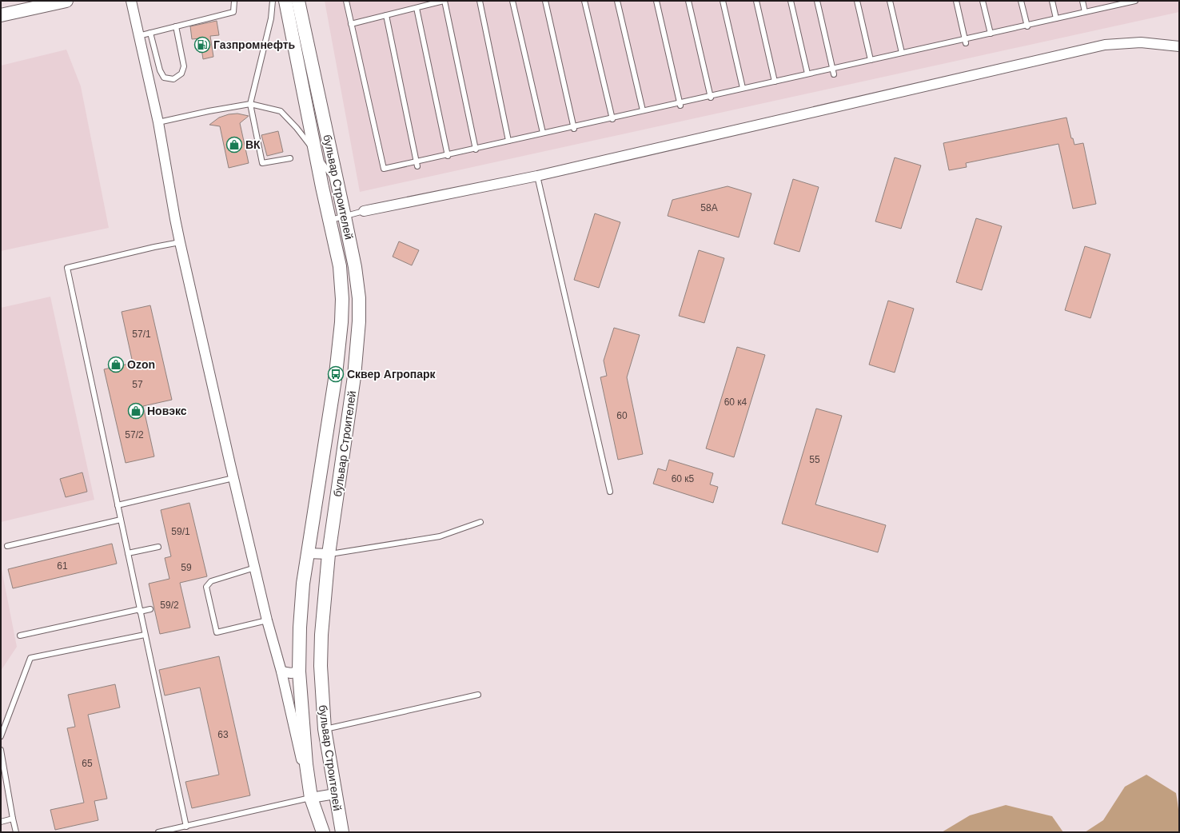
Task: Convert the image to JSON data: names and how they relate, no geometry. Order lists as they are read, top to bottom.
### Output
{
  "streets": {
    "main road": ["бульвар Строителей"]
  },
  "places": {
    "fuel station": ["Газпромнефть"],
    "shop": ["ВК", "Ozon", "Новэкс"],
    "bus stop": ["Сквер Агропарк"]
  },
  "house_numbers": [
    "58А",
    "57/1",
    "57",
    "60 к4",
    "60",
    "57/2",
    "55",
    "60 к5",
    "59/1",
    "61",
    "59",
    "59/2",
    "63",
    "65"
  ]
}
